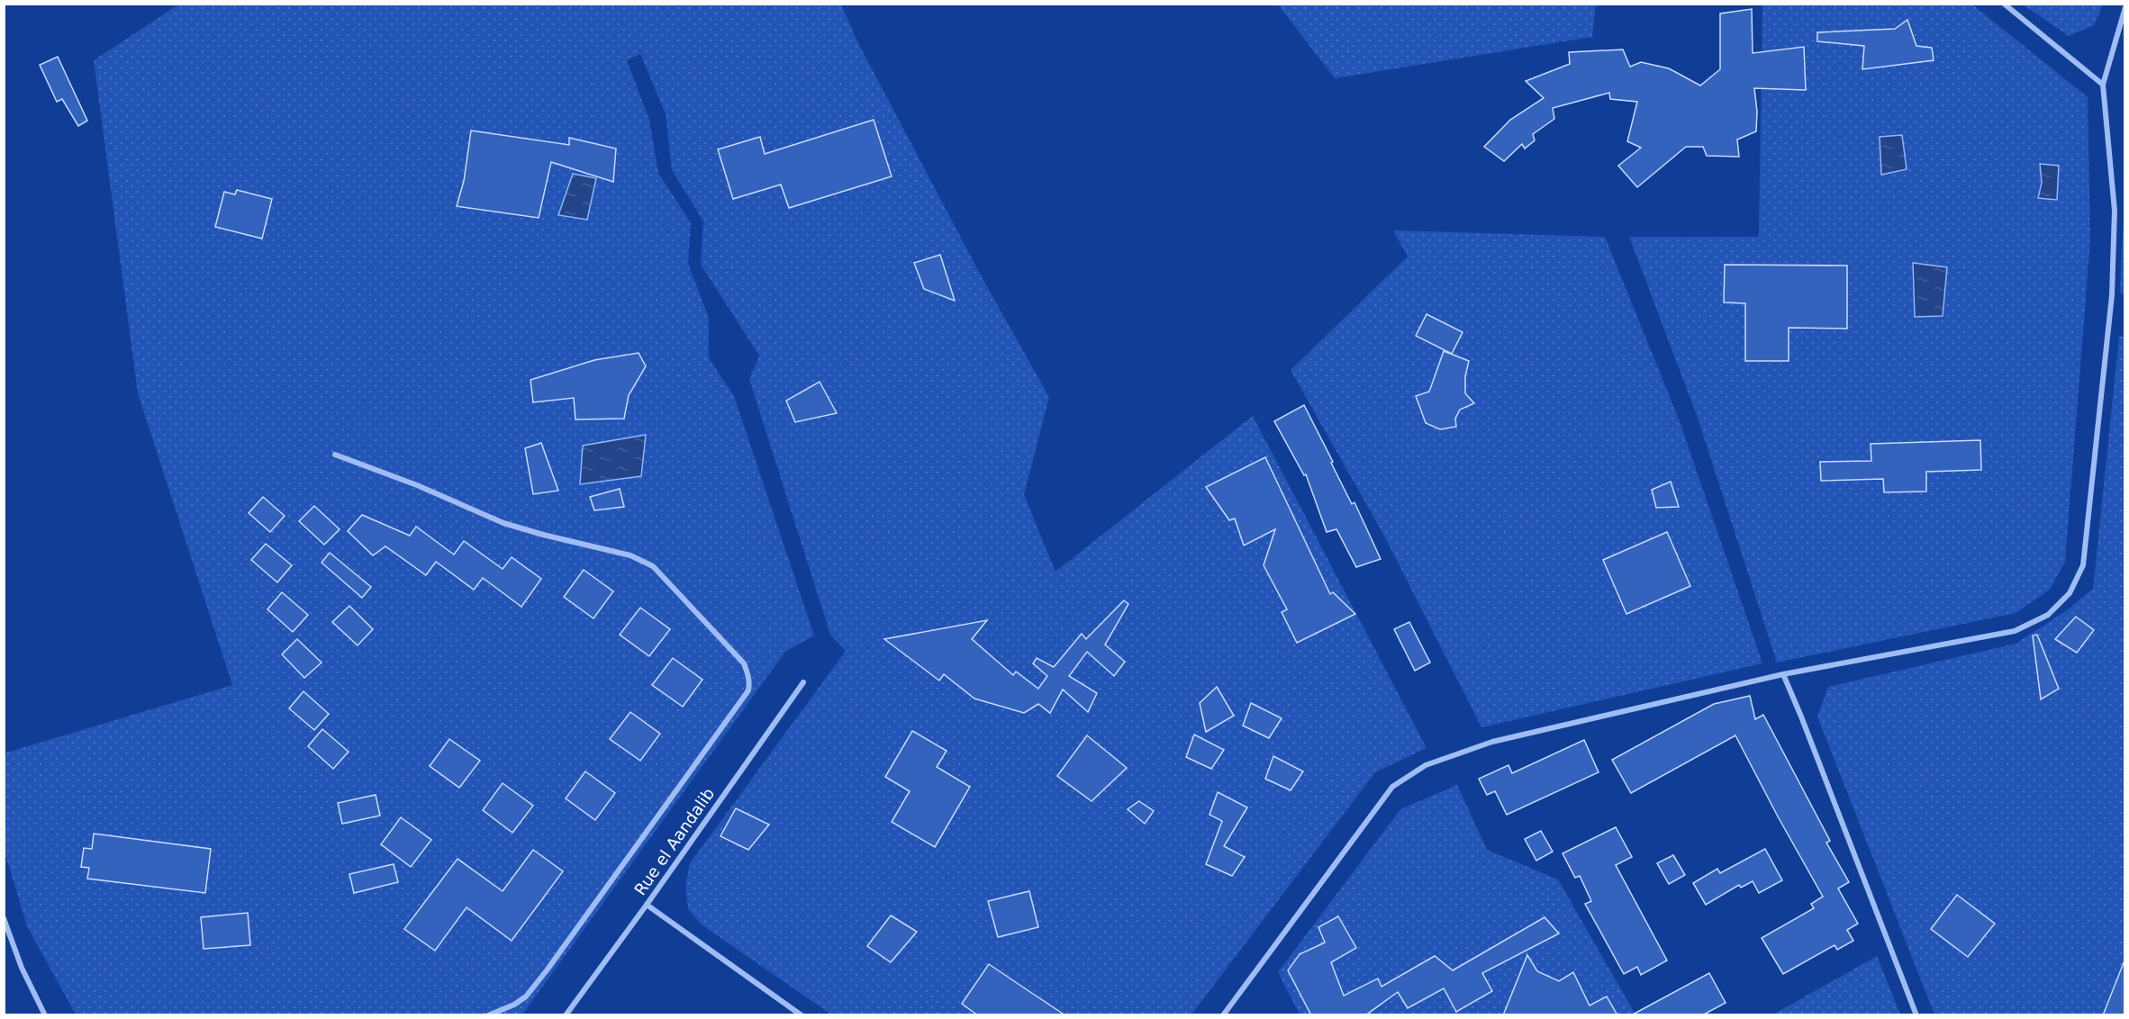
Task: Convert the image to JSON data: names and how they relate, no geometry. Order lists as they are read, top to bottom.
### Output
{
  "streets": {
    "street": ["Rue el Aandalib"]
  }
}
